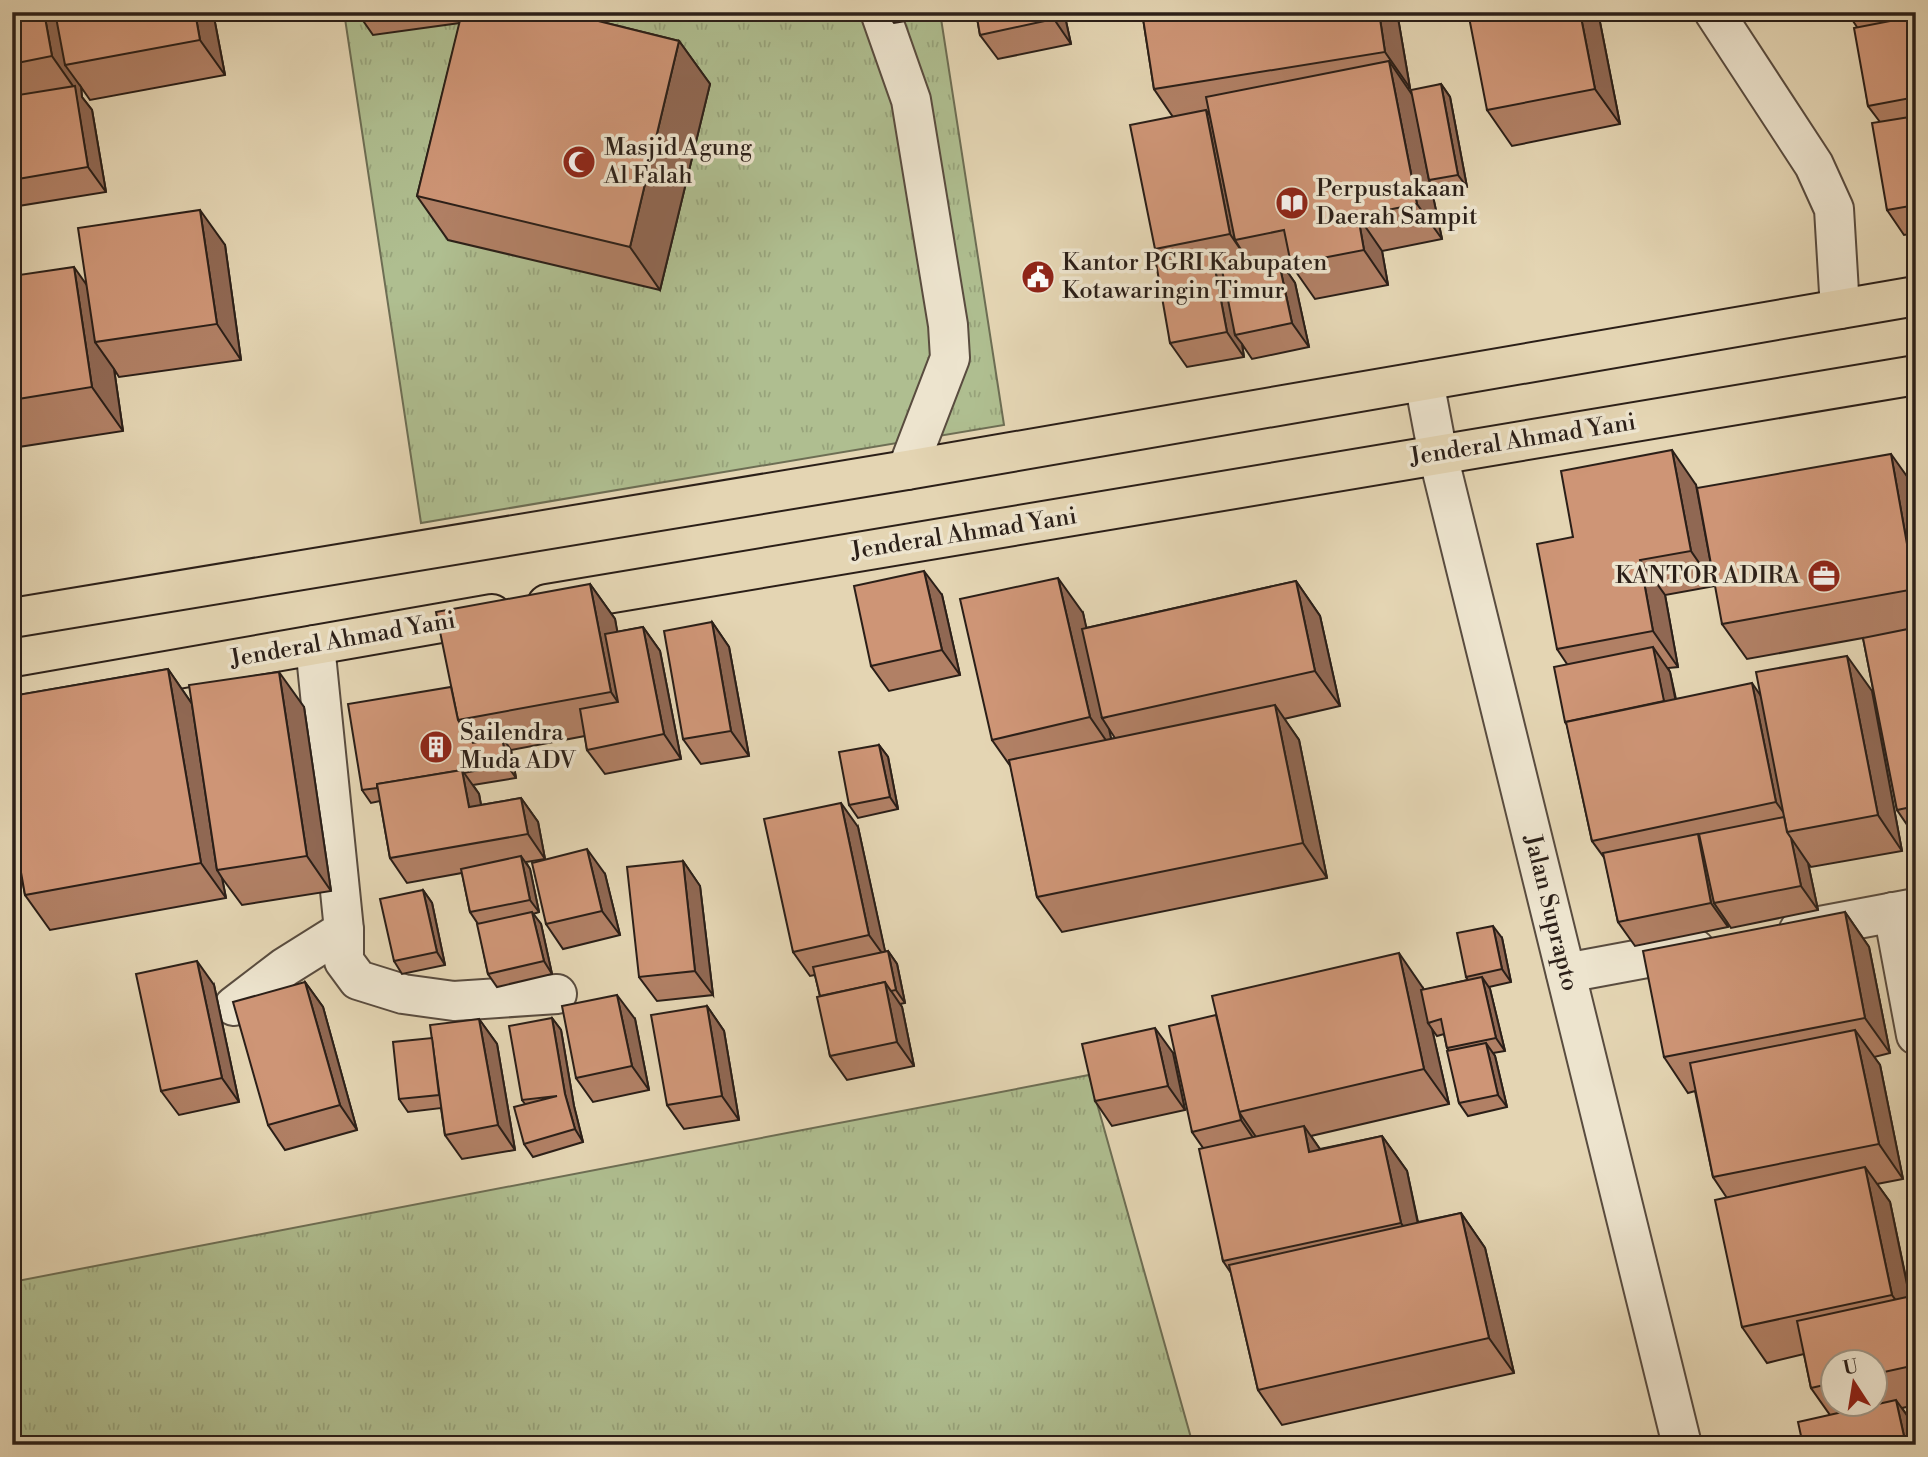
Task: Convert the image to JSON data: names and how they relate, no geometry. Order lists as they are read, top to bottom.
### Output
{
  "streets": {
    "highway": ["Jenderal Ahmad Yani"],
    "street": ["Jalan Suprapto"]
  },
  "crossings": [
    ["Jenderal Ahmad Yani", "Jalan Suprapto"]
  ],
  "places": {
    "mosque": ["Masjid Agung Al Falah"],
    "library": ["Perpustakaan Daerah Sampit"],
    "public building": ["Kantor PGRI Kabupaten Kotawaringin Timur"],
    "office": ["KANTOR ADIRA"],
    "building": ["Sailendra Muda ADV"]
  },
  "north": "top"
}
